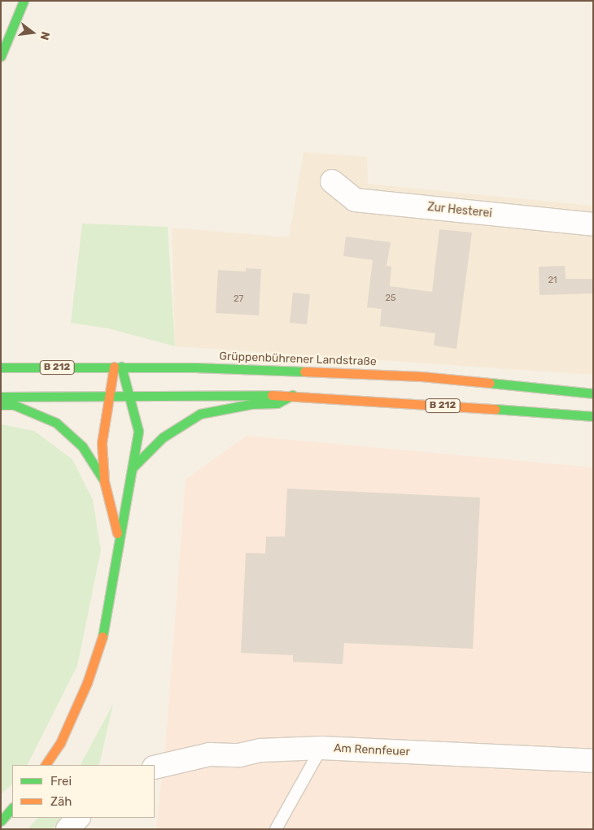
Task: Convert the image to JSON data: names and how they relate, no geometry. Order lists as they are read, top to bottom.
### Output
{
  "streets": {
    "main road": ["Grüppenbührener Landstraße", "B 212"],
    "street": ["Zur Hesterei", "Am Rennfeuer"]
  },
  "house_numbers": ["21", "25", "27"],
  "legend": ["Frei", "Zäh"],
  "north": "right"
}
